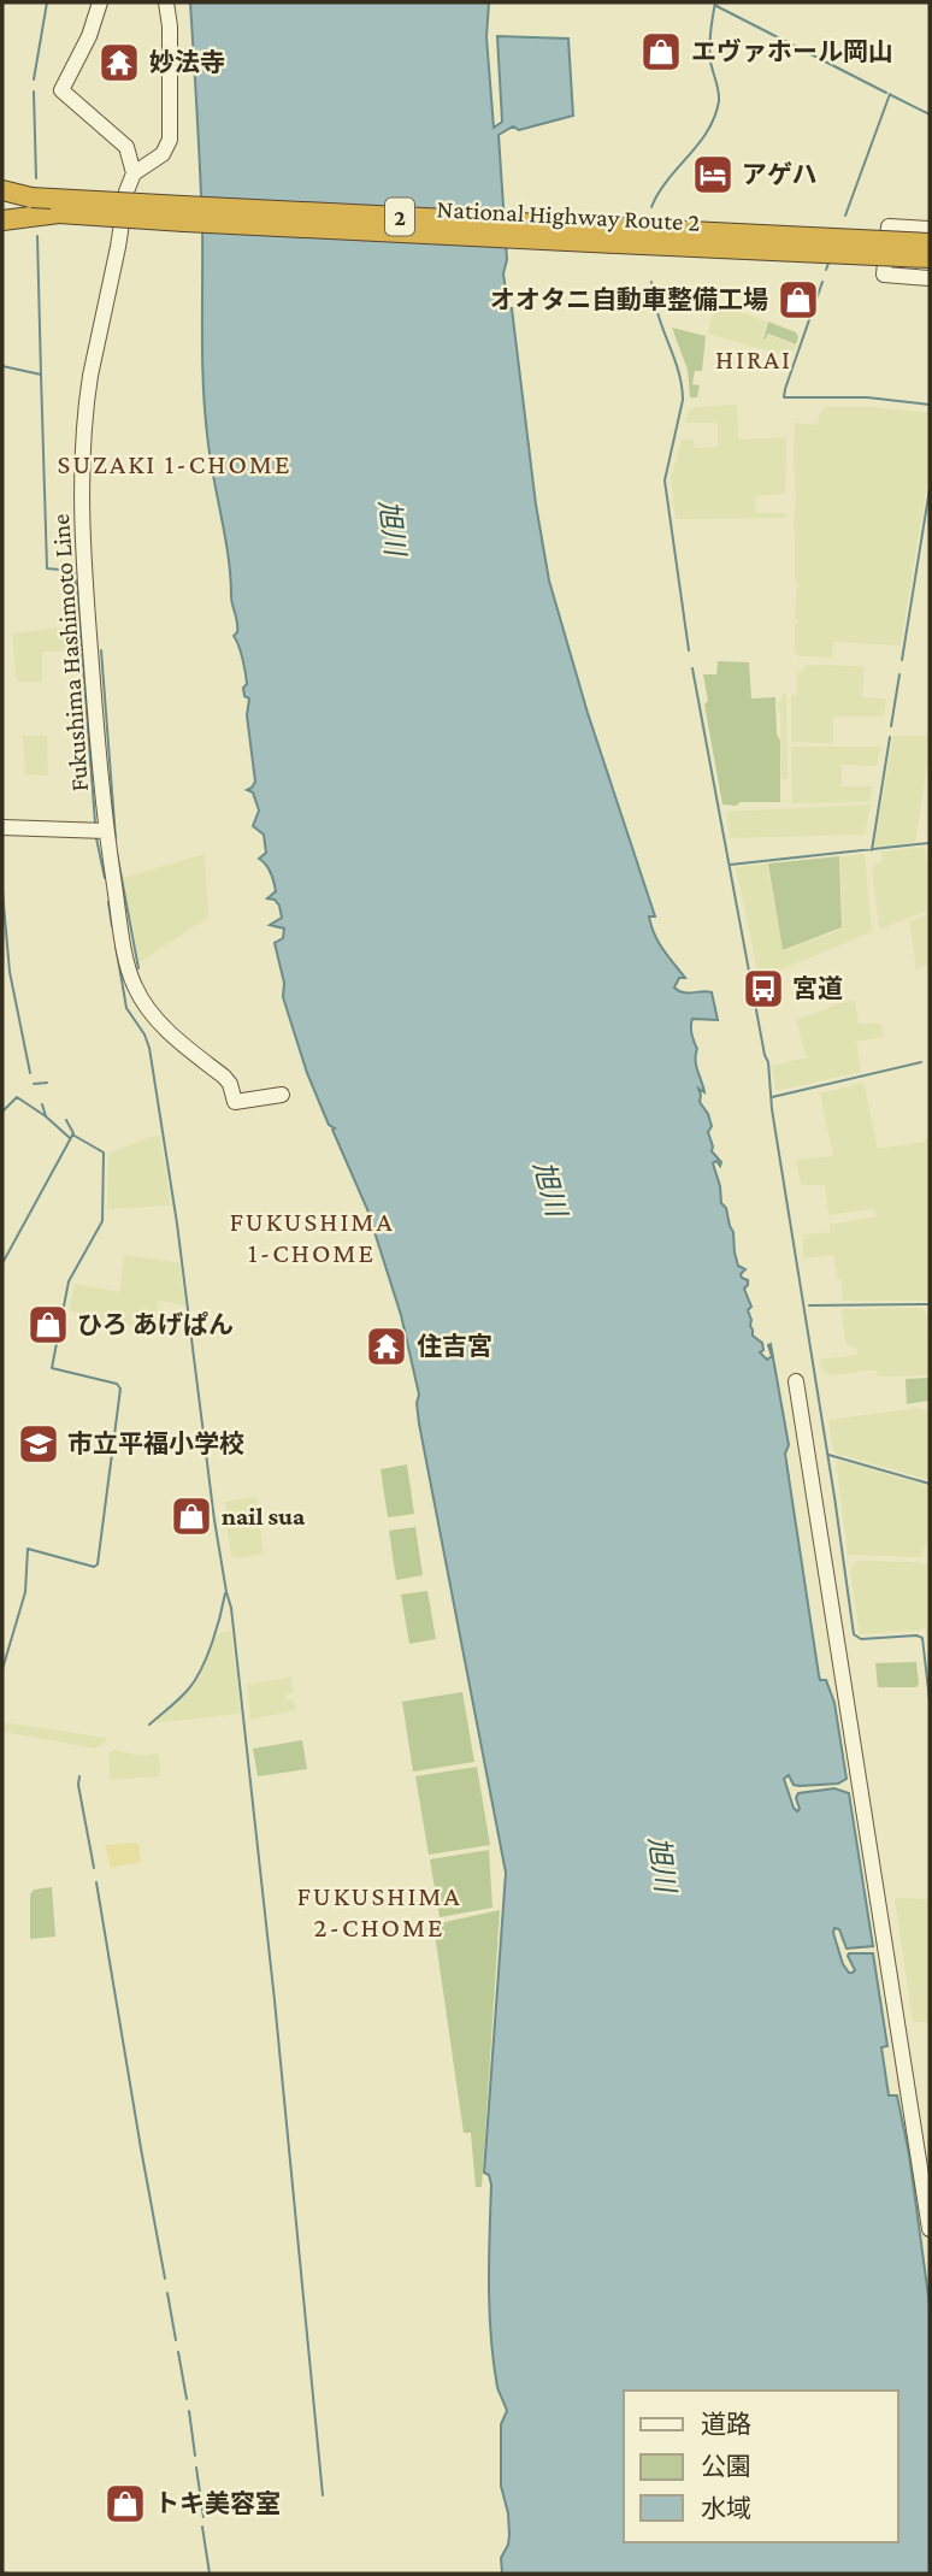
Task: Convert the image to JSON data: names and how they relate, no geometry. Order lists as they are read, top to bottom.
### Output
{
  "streets": {
    "highway": ["National Highway Route 2", "2"],
    "main road": ["Fukushima Hashimoto Line"]
  },
  "districts": [
    "HIRAI",
    "SUZAKI 1-CHOME",
    "FUKUSHIMA 1-CHOME",
    "FUKUSHIMA 2-CHOME"
  ],
  "water": ["旭川"],
  "places": {
    "shop": [
      "エヴァホール岡山",
      "オオタニ自動車整備工場",
      "ひろ あげぱん",
      "nail sua",
      "トキ美容室"
    ],
    "temple": ["妙法寺", "住吉宮"],
    "hotel": ["アゲハ"],
    "bus stop": ["宮道"],
    "school or university": ["市立平福小学校"]
  },
  "legend": ["道路", "公園", "水域"]
}
